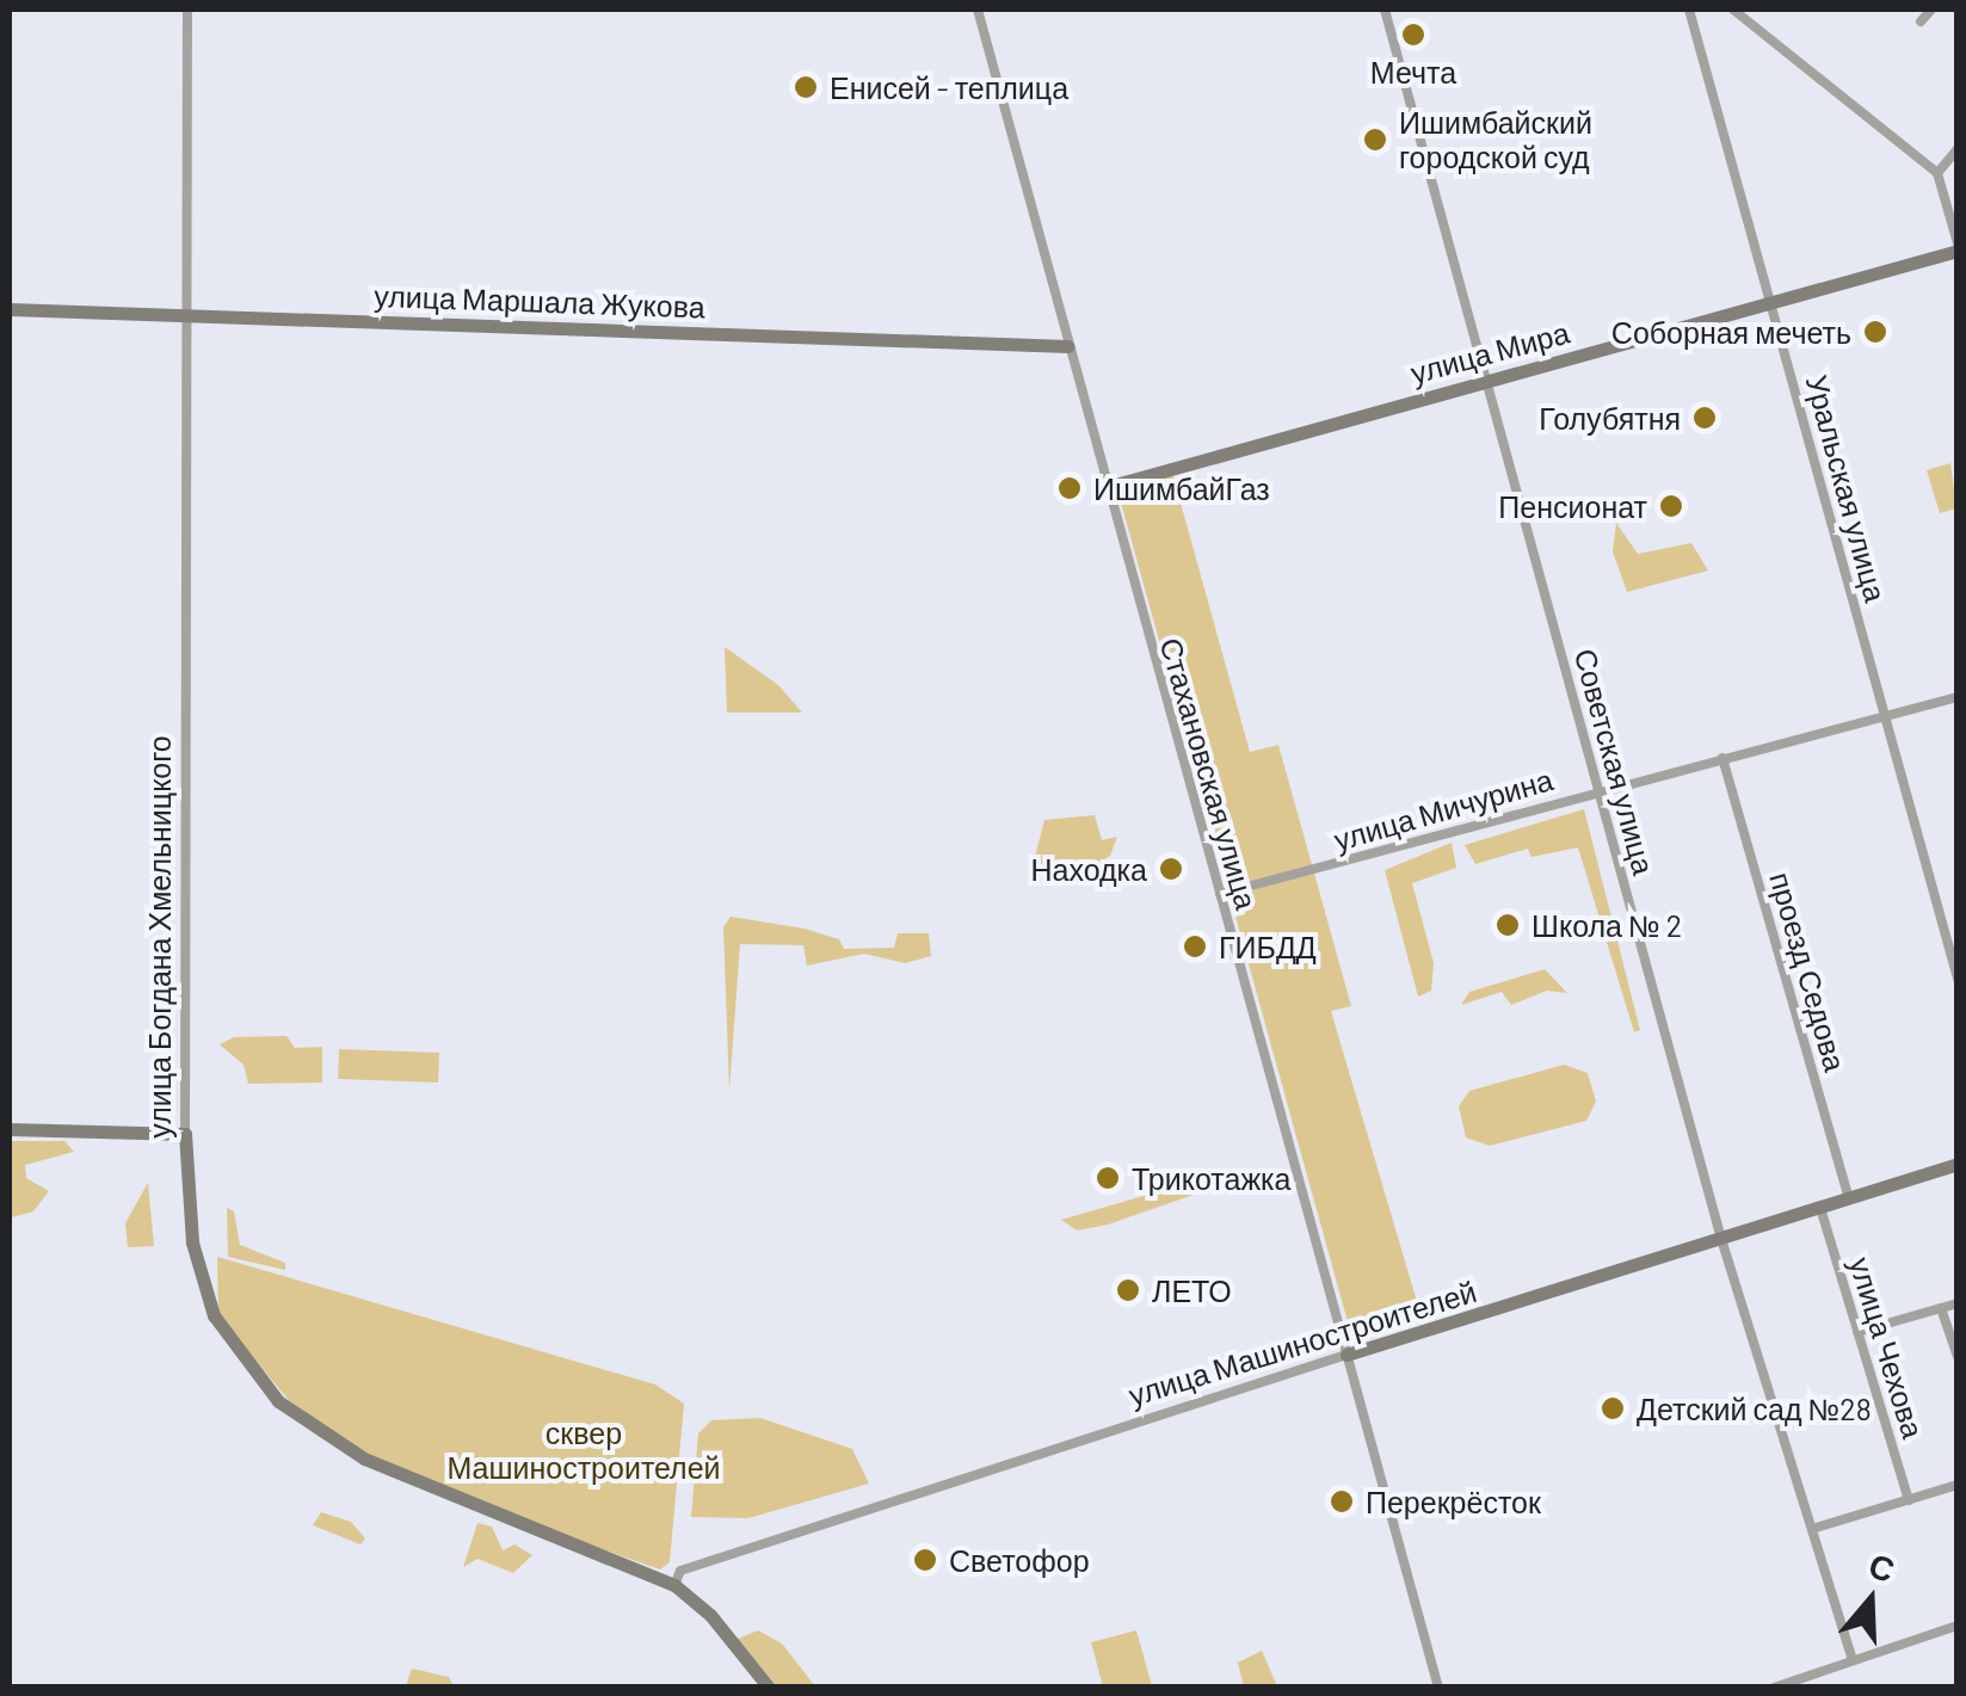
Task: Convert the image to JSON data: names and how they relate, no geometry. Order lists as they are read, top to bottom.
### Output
{
  "streets": {
    "street": [
      "улица Маршала Жукова",
      "улица Мира",
      "Уральская улица",
      "Советская улица",
      "Стахановская улица",
      "улица Мичурина",
      "улица Богдана Хмельницкого",
      "проезд Седова",
      "улица Машиностроителей",
      "улица Чехова"
    ]
  },
  "crossings": [
    ["улица Маршала Жукова", "Стахановская улица"],
    ["улица Маршала Жукова", "улица Богдана Хмельницкого"],
    ["улица Мира", "Уральская улица"],
    ["улица Мира", "Советская улица"],
    ["улица Мира", "Стахановская улица"],
    ["Уральская улица", "улица Мичурина"],
    ["Советская улица", "улица Мичурина"],
    ["Советская улица", "улица Машиностроителей"],
    ["Стахановская улица", "улица Мичурина"],
    ["Стахановская улица", "улица Машиностроителей"],
    ["улица Мичурина", "проезд Седова"],
    ["улица Богдана Хмельницкого", "улица Машиностроителей"],
    ["проезд Седова", "улица Машиностроителей"],
    ["улица Машиностроителей", "улица Чехова"]
  ],
  "parks": ["сквер Машиностроителей"],
  "places": [
    "Мечта",
    "Енисей - теплица",
    "Ишимбайский городской суд",
    "Соборная мечеть",
    "Голубятня",
    "ИшимбайГаз",
    "Пенсионат",
    "Находка",
    "Школа № 2",
    "ГИБДД",
    "Трикотажка",
    "ЛЕТО",
    "Детский сад №28",
    "Перекрёсток",
    "Светофор"
  ],
  "north": "top"
}
